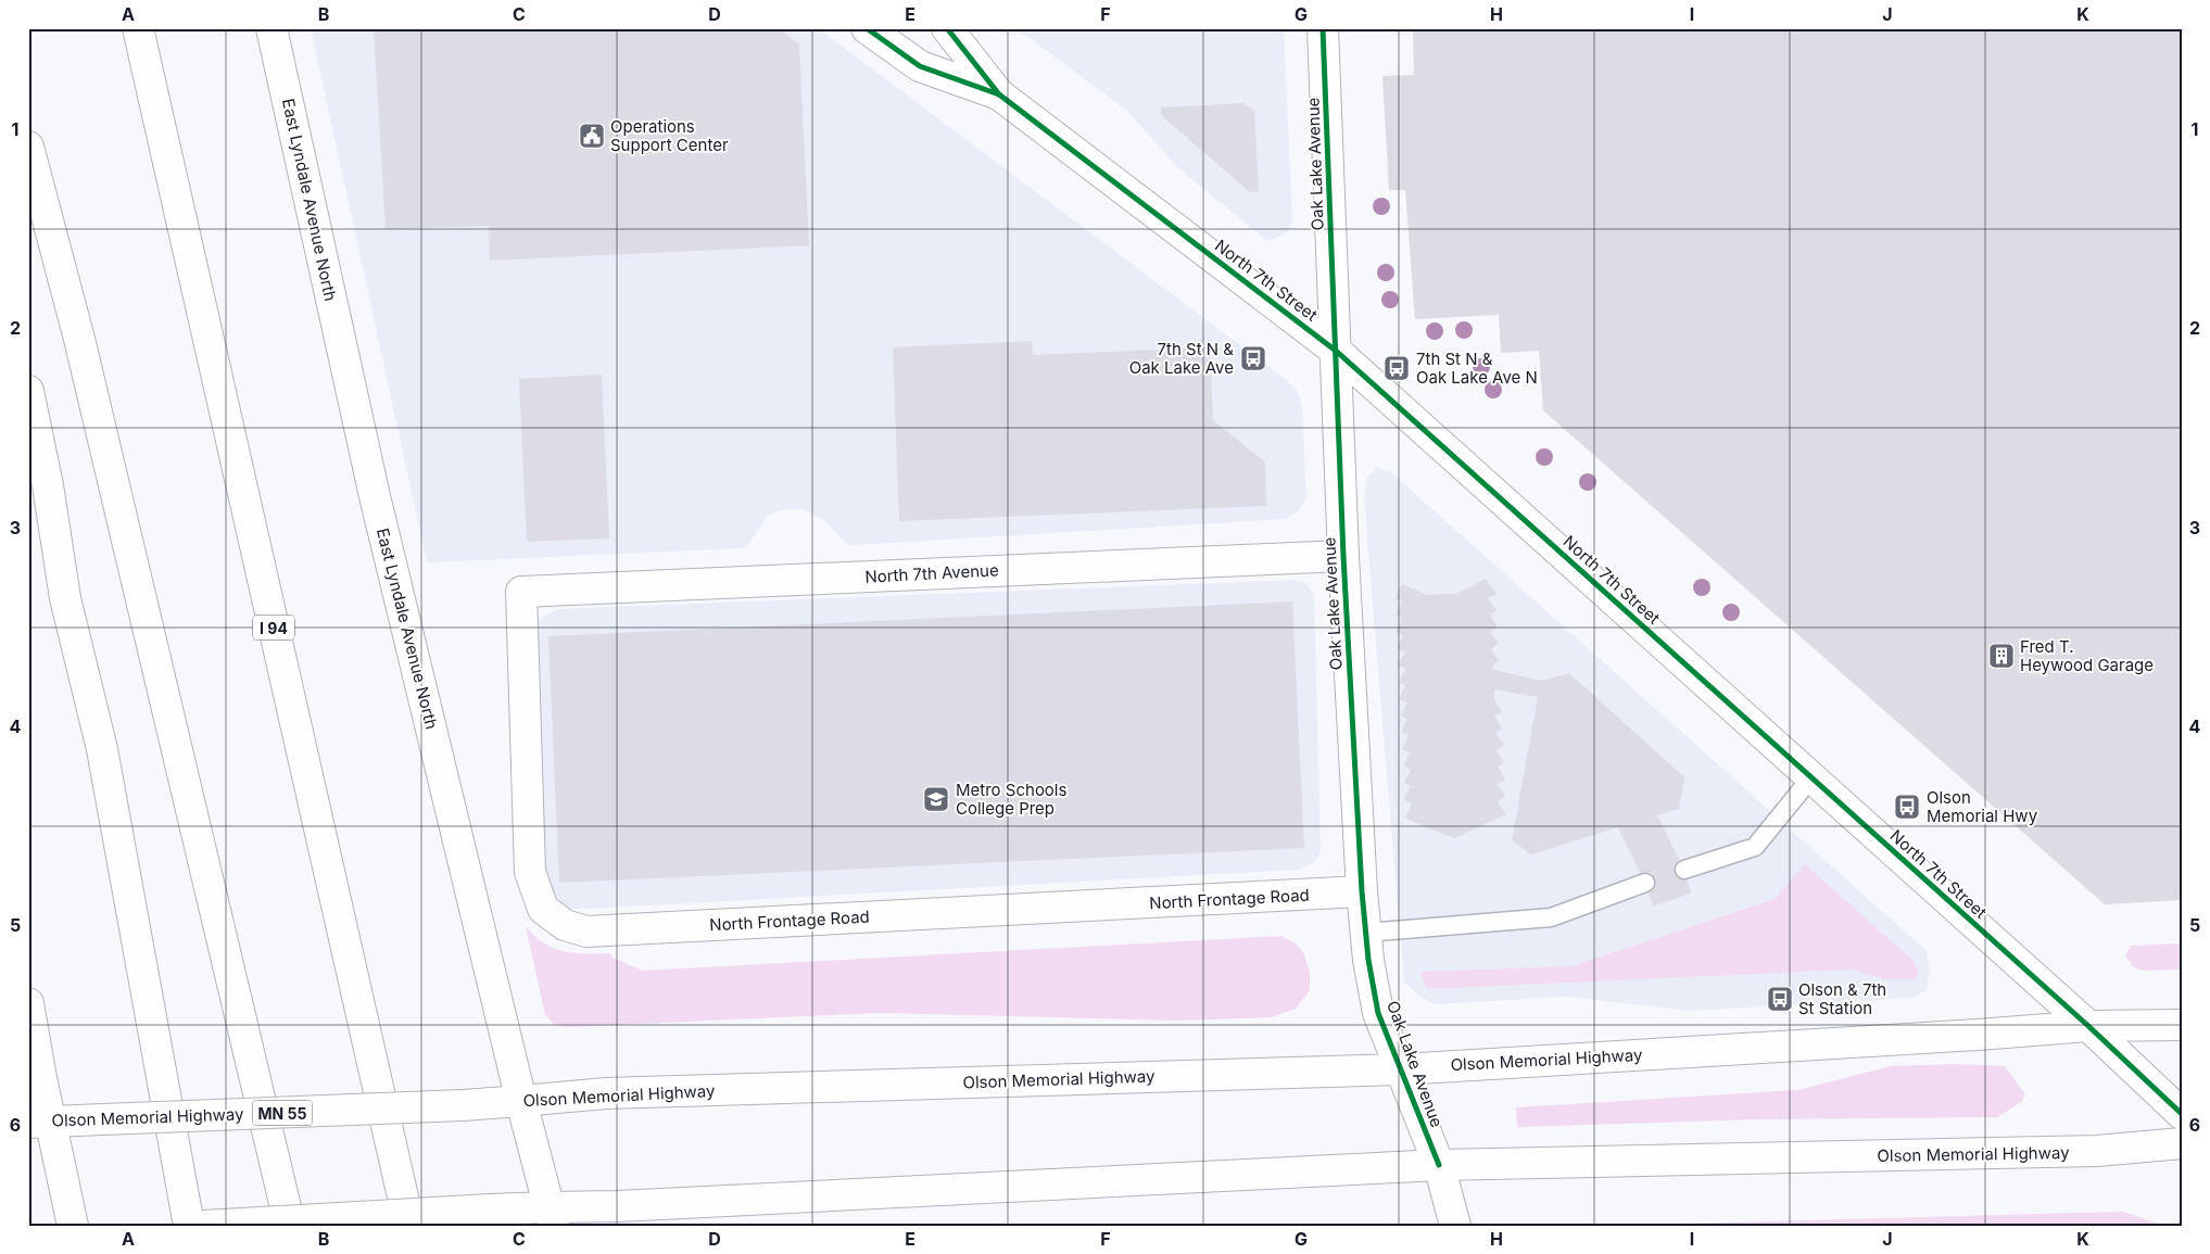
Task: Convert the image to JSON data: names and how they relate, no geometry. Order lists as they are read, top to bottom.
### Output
{
  "streets": {
    "main road": [
      "Oak Lake Avenue",
      "East Lyndale Avenue North",
      "North 7th Street",
      "North 7th Avenue",
      "I 94",
      "North Frontage Road",
      "Olson Memorial Highway",
      "MN 55"
    ]
  },
  "crossings": [
    ["Oak Lake Avenue", "North 7th Street"],
    ["Oak Lake Avenue", "North 7th Avenue"],
    ["Oak Lake Avenue", "North Frontage Road"],
    ["Oak Lake Avenue", "Olson Memorial Highway"],
    ["East Lyndale Avenue North", "Olson Memorial Highway"],
    ["North 7th Street", "Olson Memorial Highway"],
    ["North 7th Avenue", "North Frontage Road"]
  ],
  "places": {
    "public building": ["Operations Support Center"],
    "bus stop": [
      "7th St N & Oak Lake Ave",
      "7th St N & Oak Lake Ave N",
      "Olson Memorial Hwy",
      "Olson & 7th St Station"
    ],
    "building": ["Fred T. Heywood Garage"],
    "school or university": ["Metro Schools College Prep"]
  },
  "grid": {
    "columns": [
      "A",
      "B",
      "C",
      "D",
      "E",
      "F",
      "G",
      "H",
      "I",
      "J",
      "K"
    ],
    "rows": [
      "1",
      "2",
      "3",
      "4",
      "5",
      "6"
    ]
  }
}
